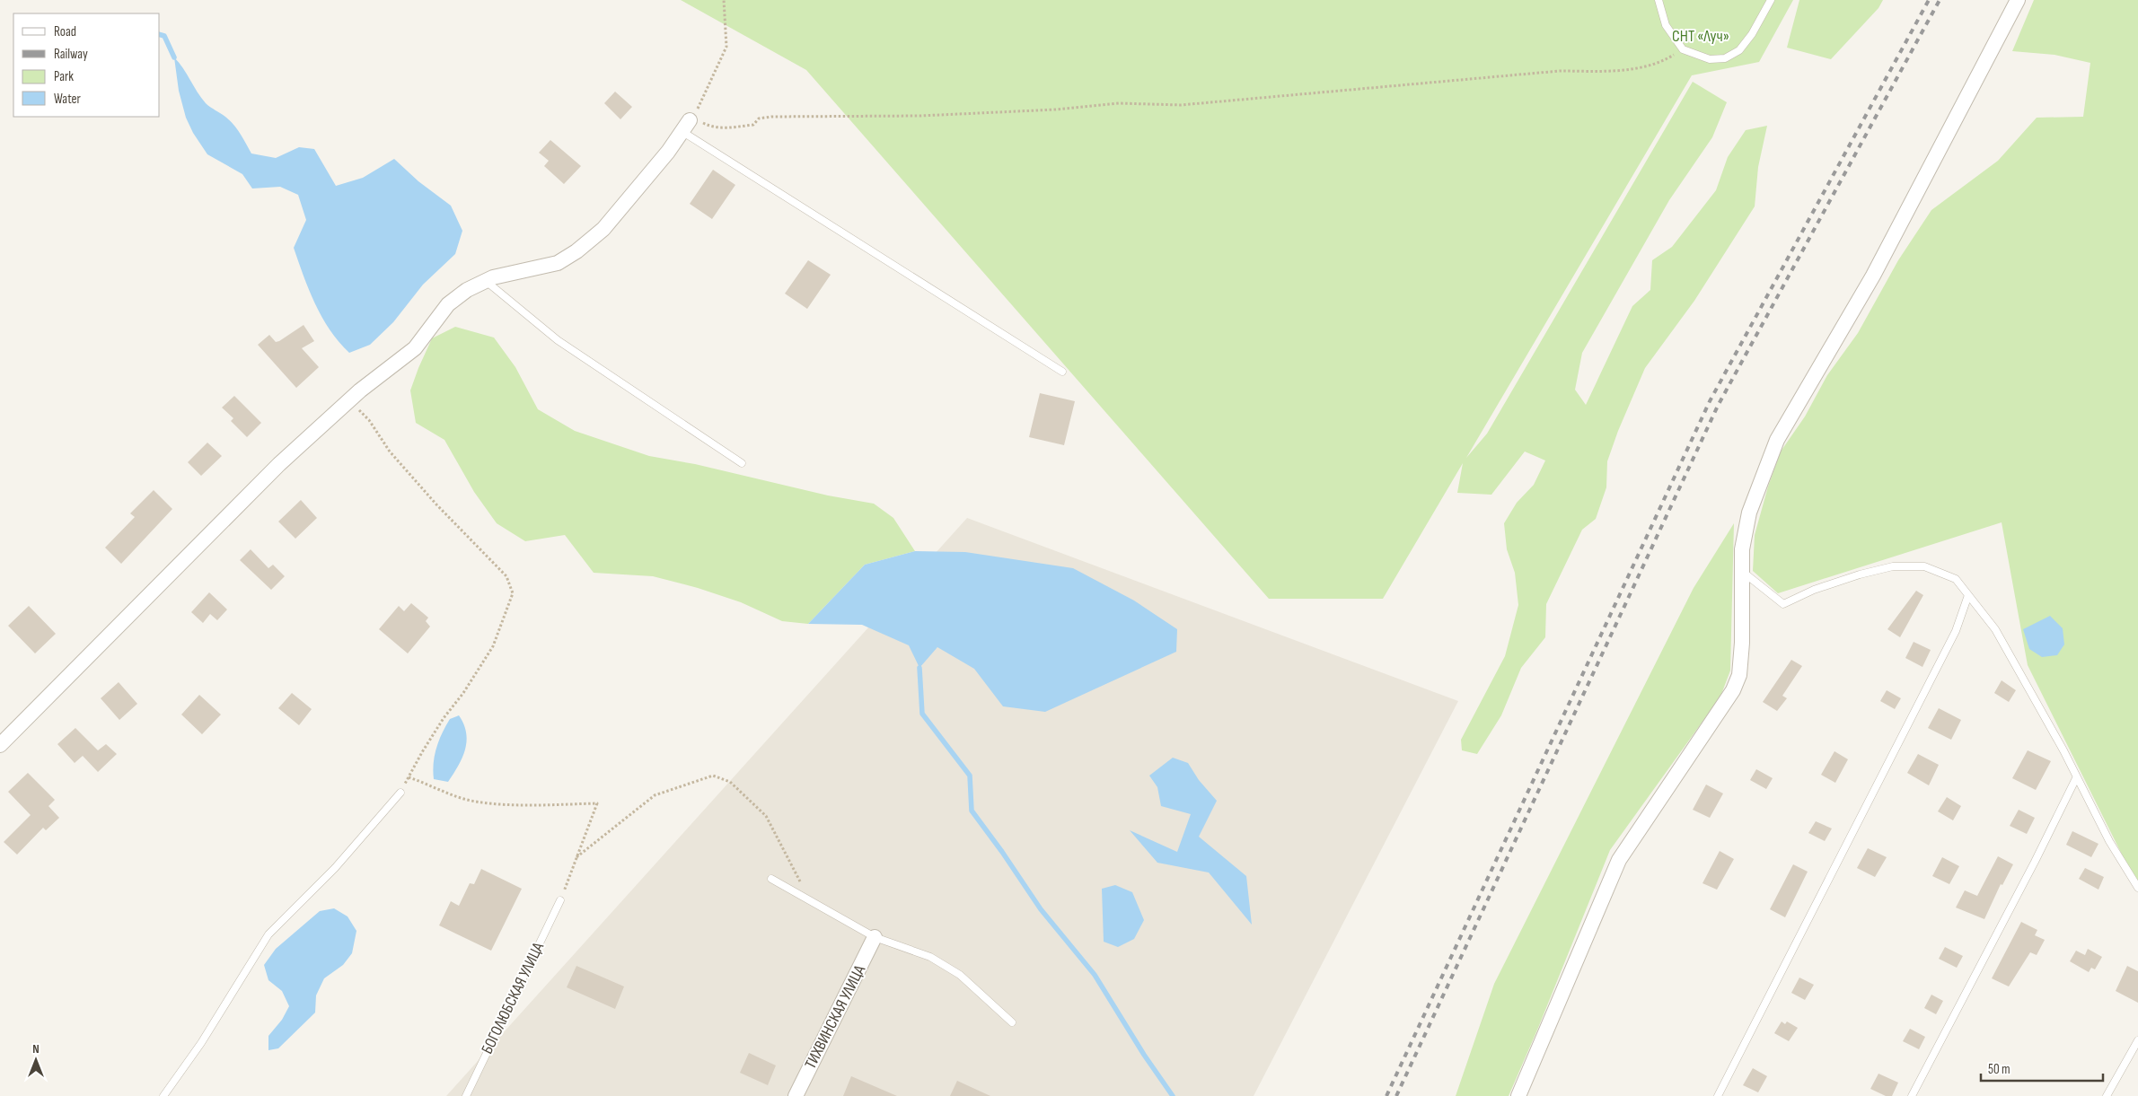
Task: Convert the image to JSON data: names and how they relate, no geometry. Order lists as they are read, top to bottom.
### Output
{
  "streets": {
    "street": ["ТИХВИНСКАЯ УЛИЦА"],
    "lane": ["БОГОЛЮБСКАЯ УЛИЦА"]
  },
  "parks": ["СНТ «Луч»"],
  "legend": [
    "Road",
    "Railway",
    "Park",
    "Water"
  ],
  "scale_bar": "50 m",
  "north": "top"
}
